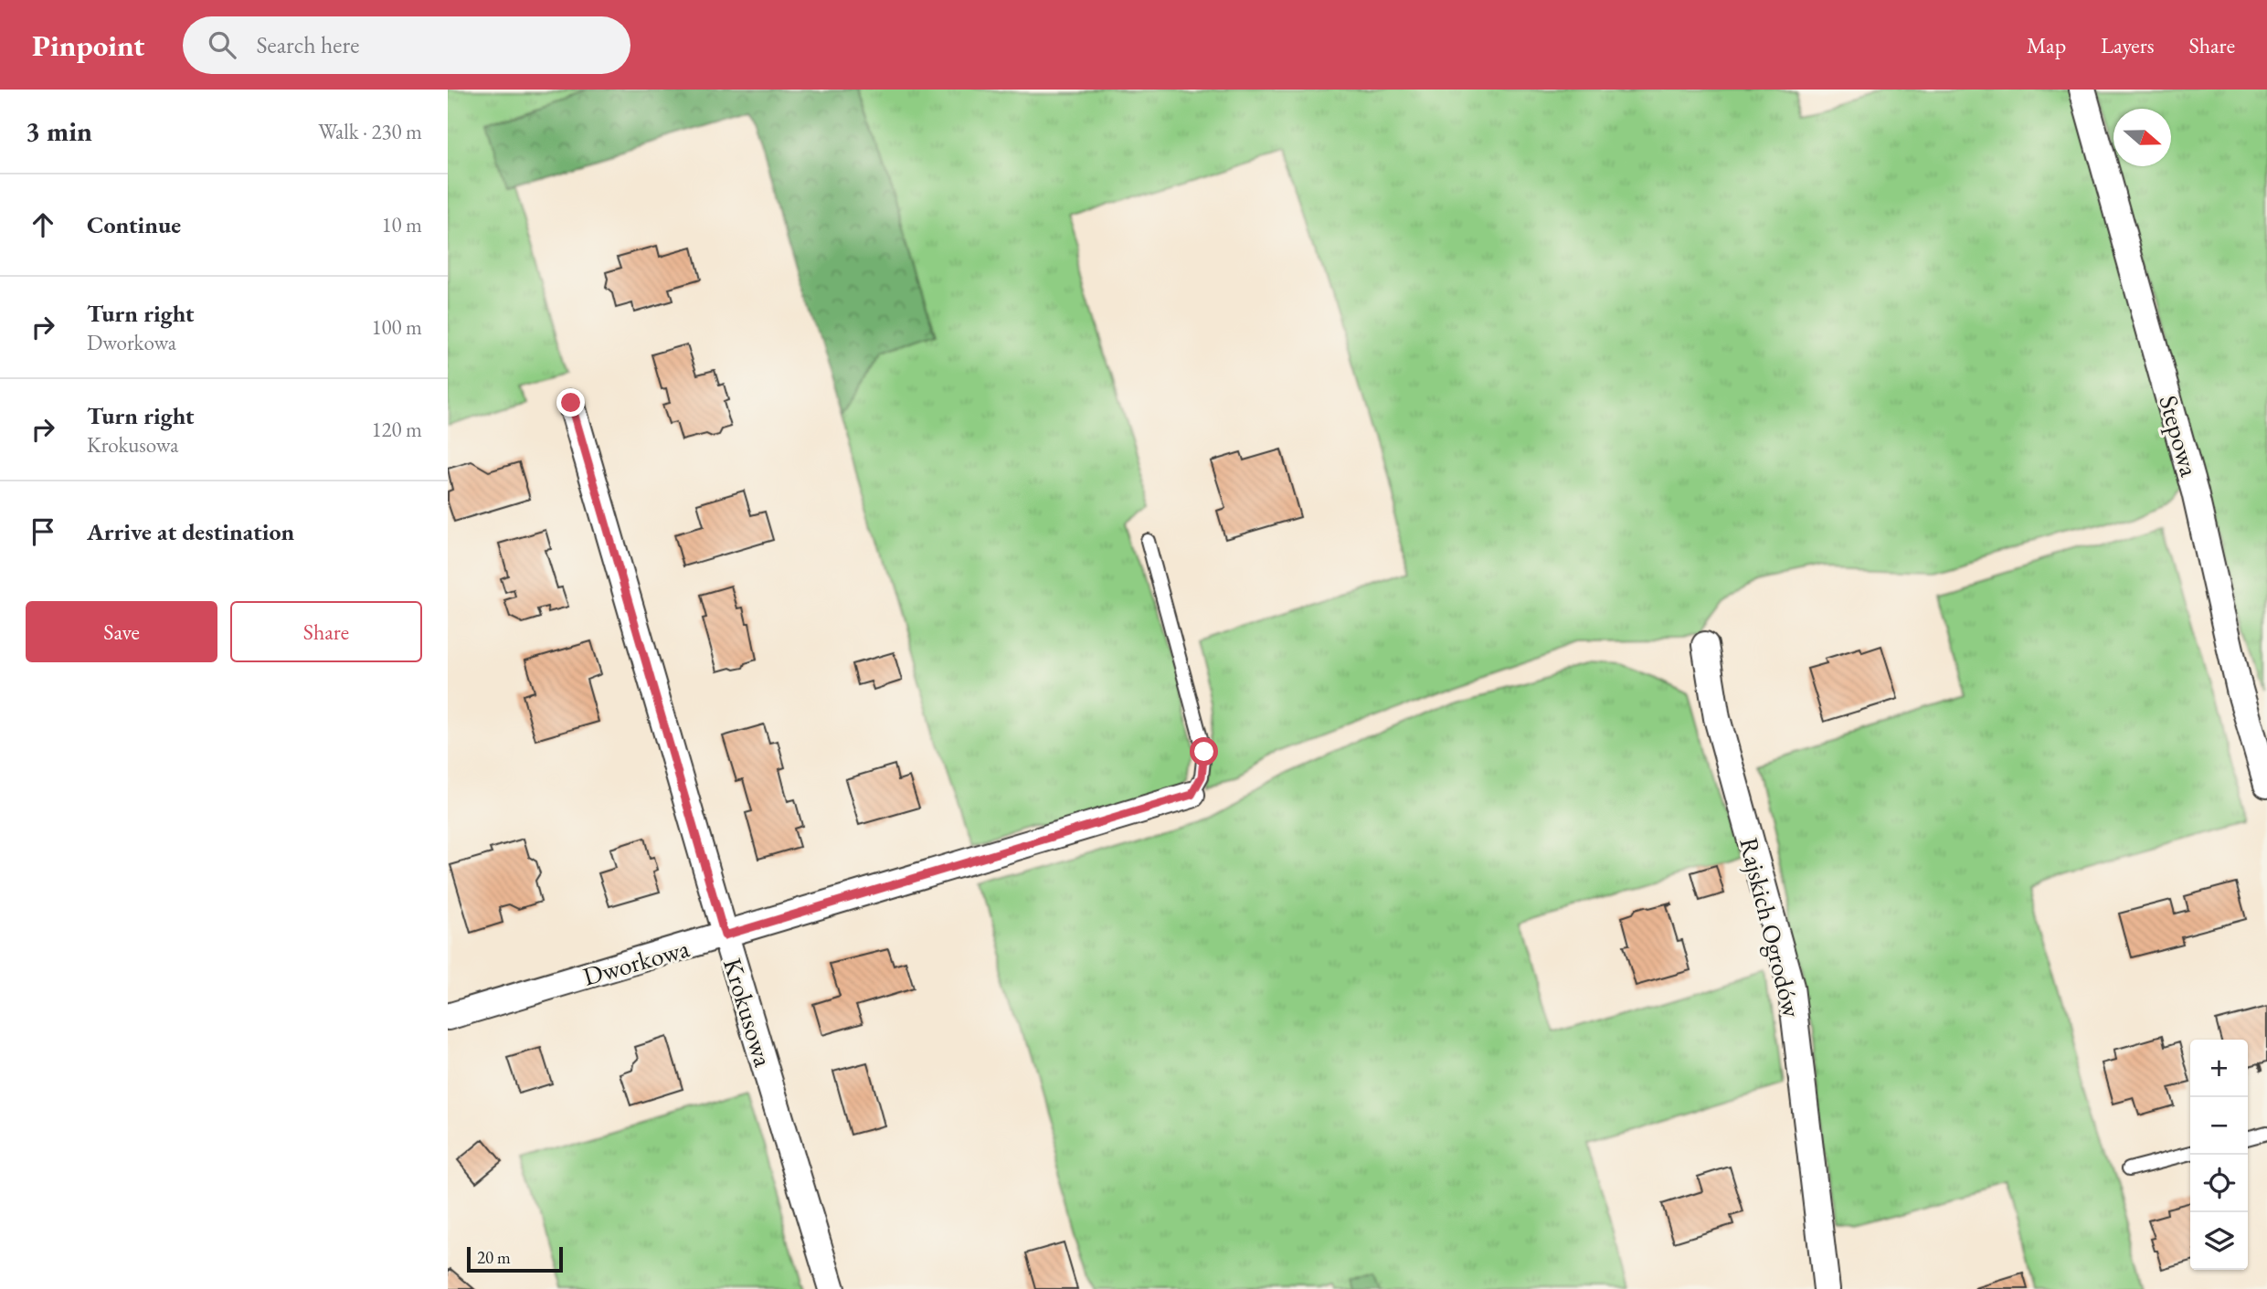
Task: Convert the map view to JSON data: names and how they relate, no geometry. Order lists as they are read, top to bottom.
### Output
{
  "streets": {
    "street": [
      "Stepowa",
      "Rajskich Ogrodów",
      "Dworkowa",
      "Krokusowa"
    ]
  },
  "crossings": [
    ["Dworkowa", "Krokusowa"]
  ],
  "scale_bar": "20 m",
  "north": "right",
  "page": {
    "header": "Pinpoint",
    "search": "Search here",
    "nav": ["Map", "Layers", "Share"],
    "heading": ["3 min", "Walk · 230 m"],
    "list": [
      ["Continue", "10 m"],
      ["Turn right", "Dworkowa", "100 m"],
      ["Turn right", "Krokusowa", "120 m"],
      "Arrive at destination"
    ],
    "buttons": ["Save", "Share"],
    "map_buttons": ["+", "−"],
    "scale": "20 m"
  }
}
